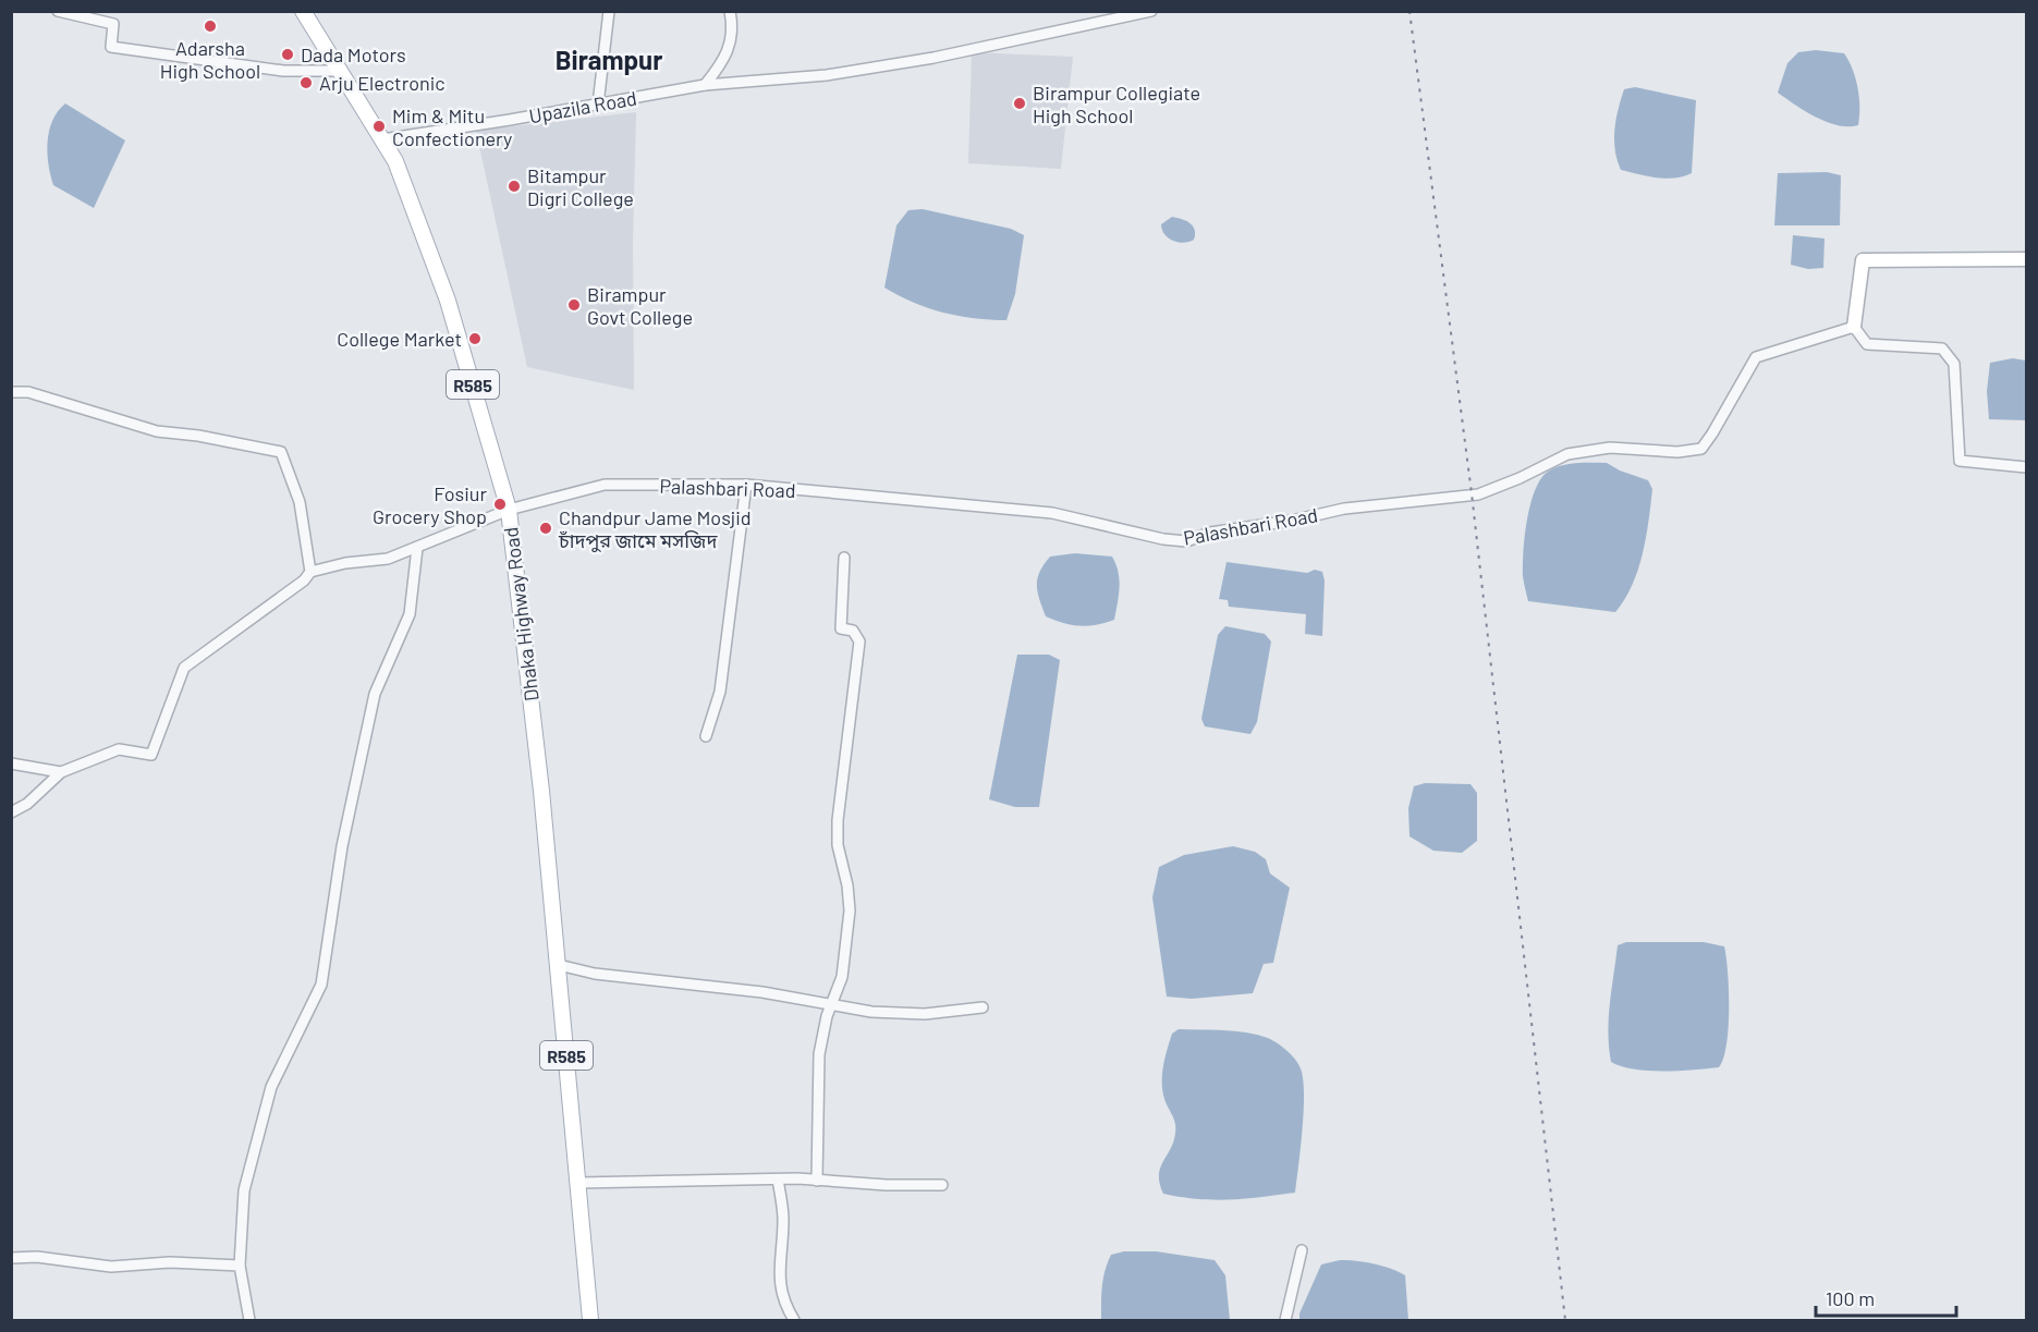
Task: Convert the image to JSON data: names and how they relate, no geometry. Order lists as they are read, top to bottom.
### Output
{
  "streets": {
    "main road": ["R585", "Dhaka Highway Road"],
    "street": ["Upazila Road", "Palashbari Road"]
  },
  "crossings": [
    ["Upazila Road", "Dhaka Highway Road"],
    ["R585", "Palashbari Road"],
    ["R585", "Dhaka Highway Road"],
    ["Palashbari Road", "Dhaka Highway Road"]
  ],
  "districts": ["Birampur"],
  "places": [
    "Adarsha High School",
    "Dada Motors",
    "Arju Electronic",
    "Birampur Collegiate High School",
    "Mim & Mitu Confectionery",
    "Bitampur Digri College",
    "Birampur Govt College",
    "College Market",
    "Fosiur Grocery Shop",
    "Chandpur Jame Mosjid চাঁদপুর জামে মসজিদ"
  ],
  "scale_bar": "100 m"
}
